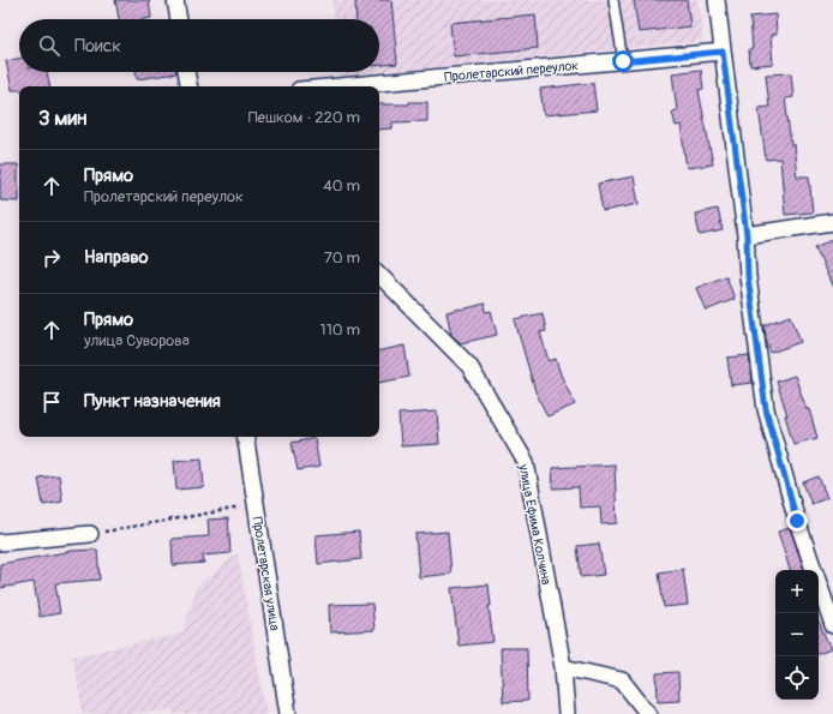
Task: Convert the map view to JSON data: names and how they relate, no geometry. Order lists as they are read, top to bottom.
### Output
{
  "streets": {
    "street": ["Пролетарский переулок", "улица Ефима Колчина", "Пролетарская улица"]
  },
  "page": {
    "search": "Поиск",
    "heading": ["3 мин", "Пешком · 220 m"],
    "list": [
      ["Прямо", "Пролетарский переулок", "40 m"],
      ["Направо", "70 m"],
      ["Прямо", "улица Суворова", "110 m"],
      "Пункт назначения"
    ],
    "map_buttons": ["+", "−"]
  }
}
